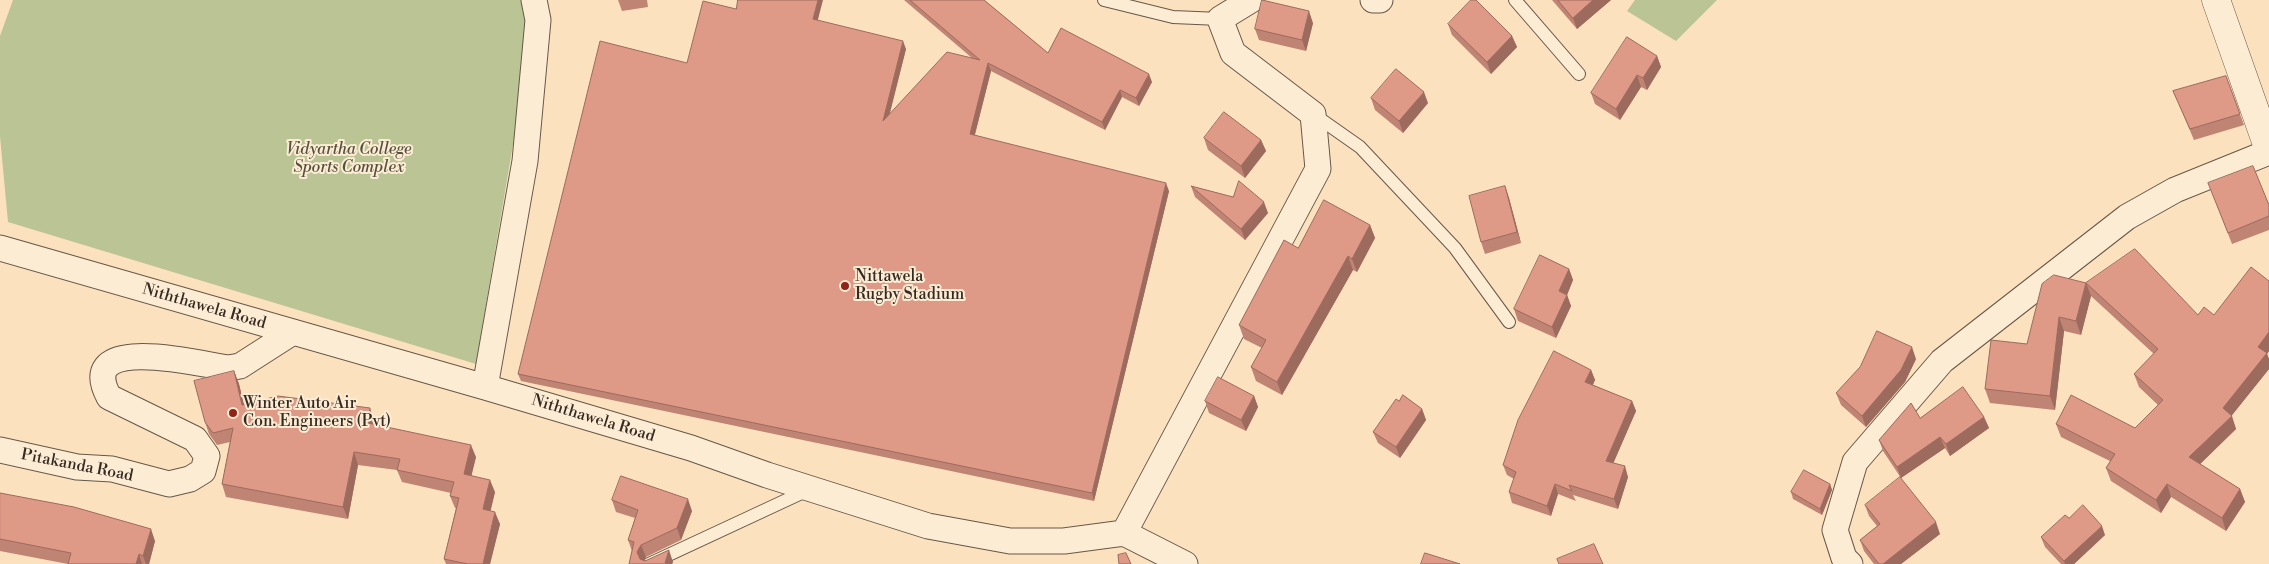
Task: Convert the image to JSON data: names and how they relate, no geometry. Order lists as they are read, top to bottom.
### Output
{
  "streets": {
    "street": ["Niththawela Road", "Pitakanda Road"]
  },
  "crossings": [
    ["Niththawela Road", "Pitakanda Road"]
  ],
  "parks": ["Vidyartha College Sports Complex"],
  "places": ["Nittawela Rugby Stadium", "Winter Auto Air Con. Engineers (Pvt)"]
}
